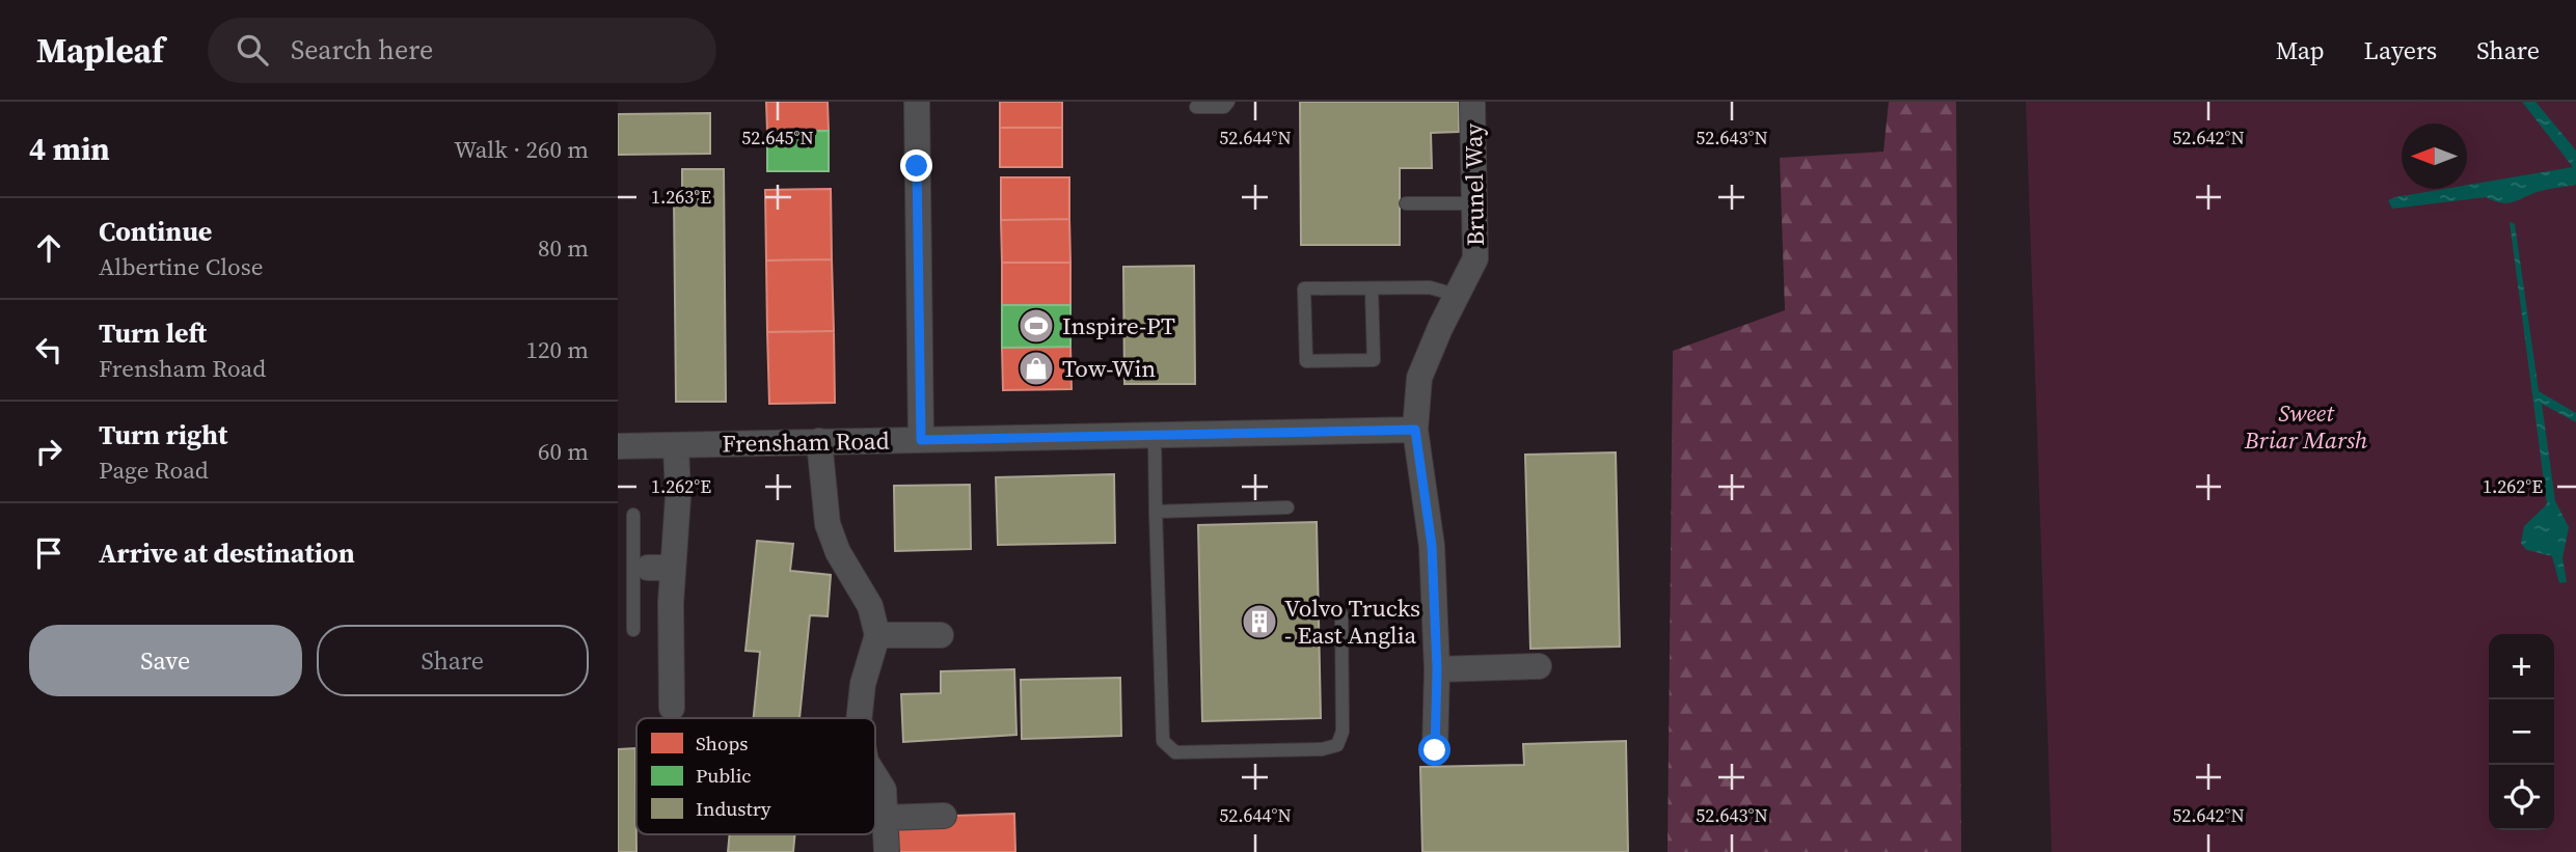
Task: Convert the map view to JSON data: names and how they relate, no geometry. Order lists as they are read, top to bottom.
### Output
{
  "streets": {
    "street": ["Brunel Way", "Frensham Road"]
  },
  "crossings": [
    ["Brunel Way", "Frensham Road"]
  ],
  "parks": ["Sweet Briar Marsh"],
  "places": {
    "sports": ["Inspire-PT"],
    "shop": ["Tow-Win"],
    "building": ["Volvo Trucks - East Anglia"]
  },
  "legend": ["Shops", "Public", "Industry"],
  "north": "left",
  "page": {
    "header": "Mapleaf",
    "search": "Search here",
    "nav": ["Map", "Layers", "Share"],
    "heading": ["4 min", "Walk · 260 m"],
    "list": [
      ["Continue", "Albertine Close", "80 m"],
      ["Turn left", "Frensham Road", "120 m"],
      ["Turn right", "Page Road", "60 m"],
      "Arrive at destination"
    ],
    "buttons": ["Save", "Share"],
    "map_buttons": ["+", "−"]
  },
  "coordinates": [
    "52.645°N",
    "52.644°N",
    "52.643°N",
    "52.642°N",
    "1.263°E",
    "1.262°E"
  ]
}
